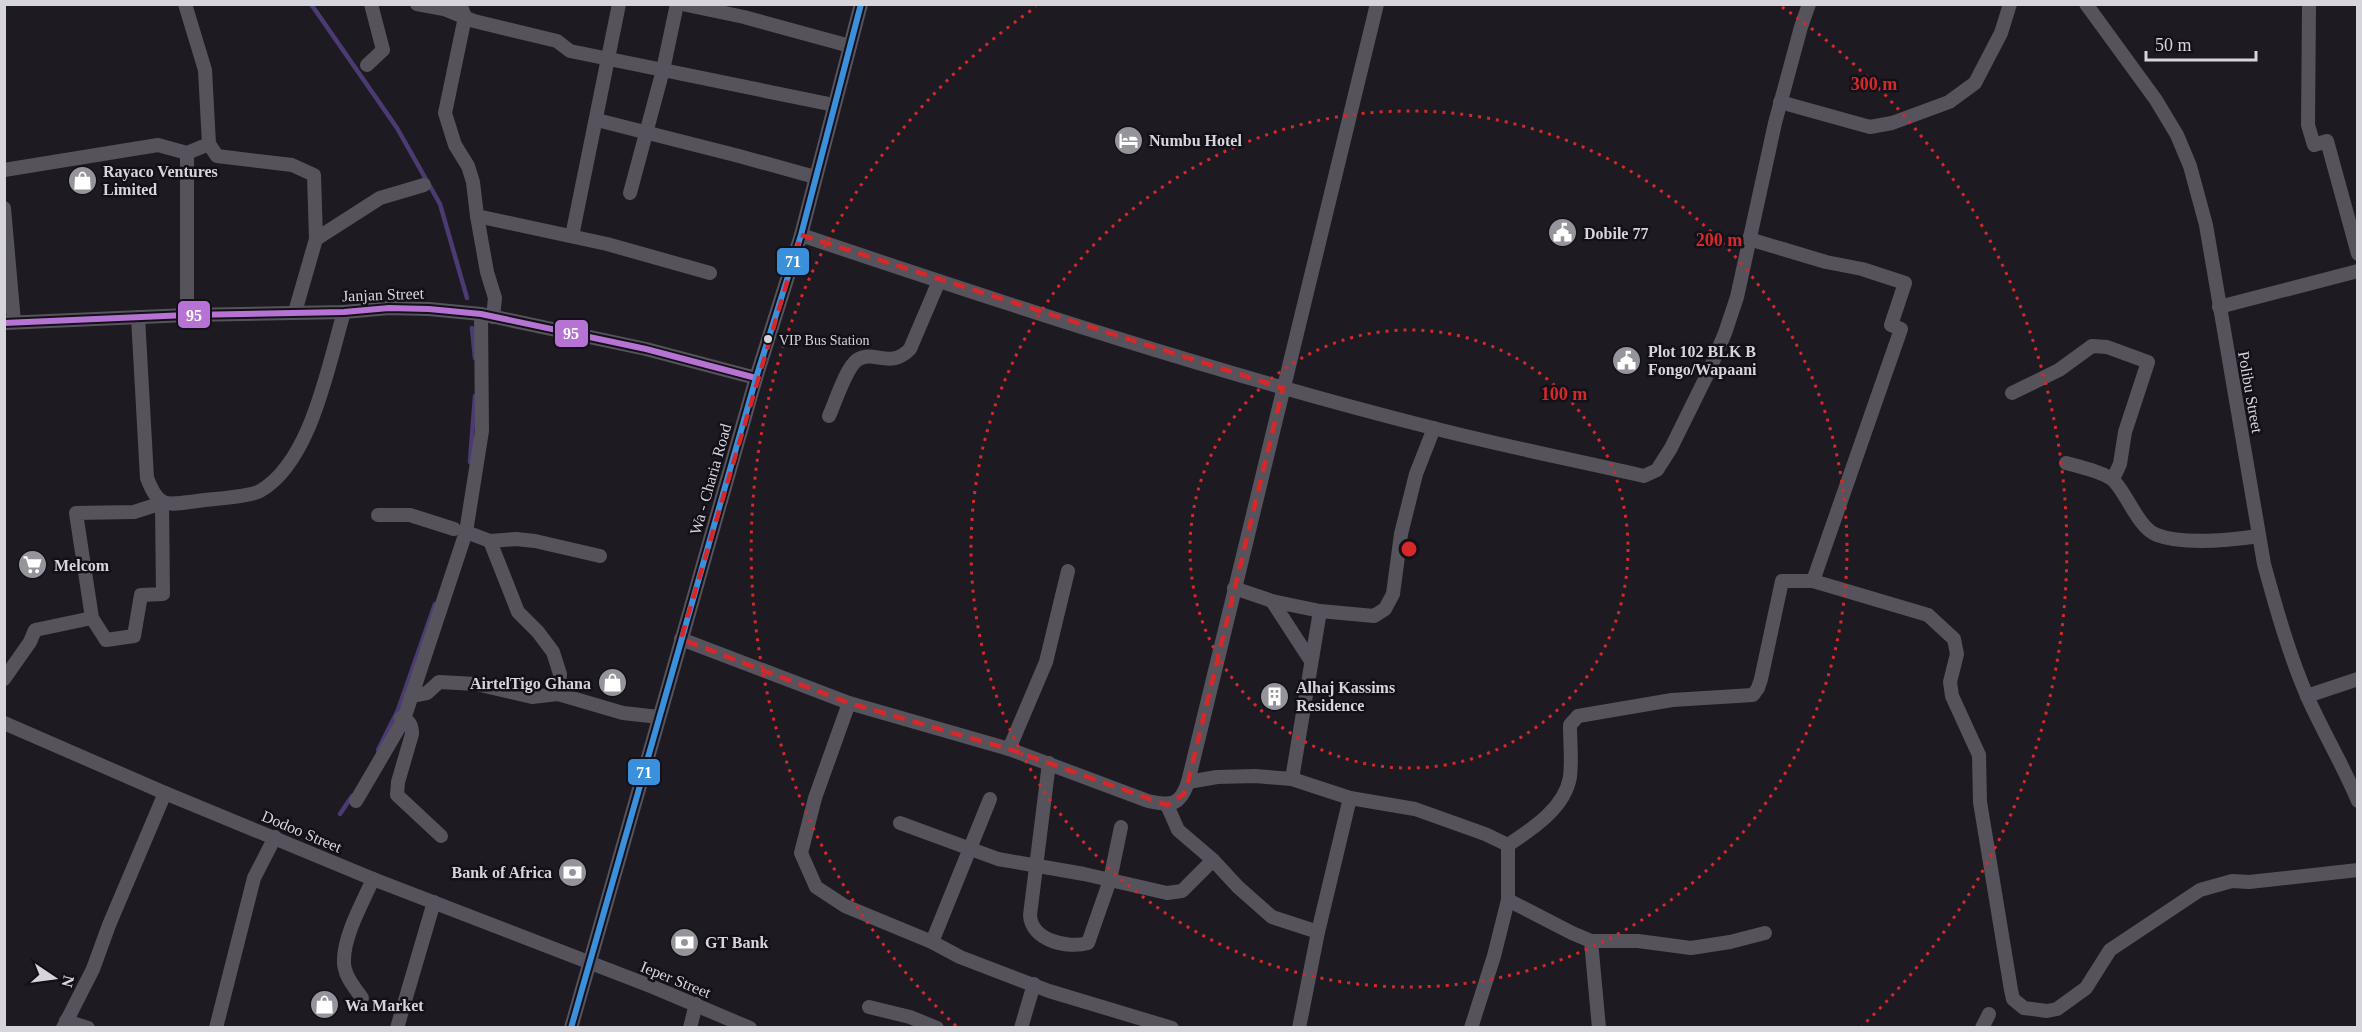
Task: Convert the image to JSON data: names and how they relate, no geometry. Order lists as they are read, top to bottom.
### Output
{
  "streets": {
    "street": [
      "Janjan Street",
      "Polibu Street",
      "Wa - Charia Road",
      "Dodoo Street",
      "Ieper Street"
    ]
  },
  "crossings": [
    ["Janjan Street", "Wa - Charia Road"],
    ["Wa - Charia Road", "Dodoo Street"],
    ["Wa - Charia Road", "Ieper Street"],
    ["Dodoo Street", "Ieper Street"]
  ],
  "places": {
    "hotel": ["Numbu Hotel"],
    "shop": ["Rayaco Ventures Limited", "AirtelTigo Ghana", "Wa Market"],
    "public building": ["Dobile 77", "Plot 102 BLK B Fongo/Wapaani"],
    "other": ["VIP Bus Station"],
    "supermarket": ["Melcom"],
    "building": ["Alhaj Kassims Residence"],
    "bank": ["Bank of Africa", "GT Bank"]
  },
  "lines": ["transit line 71", "transit line 95"],
  "scale_bar": "50 m",
  "north": "right",
  "rings": ["300 m", "200 m", "100 m"]
}
